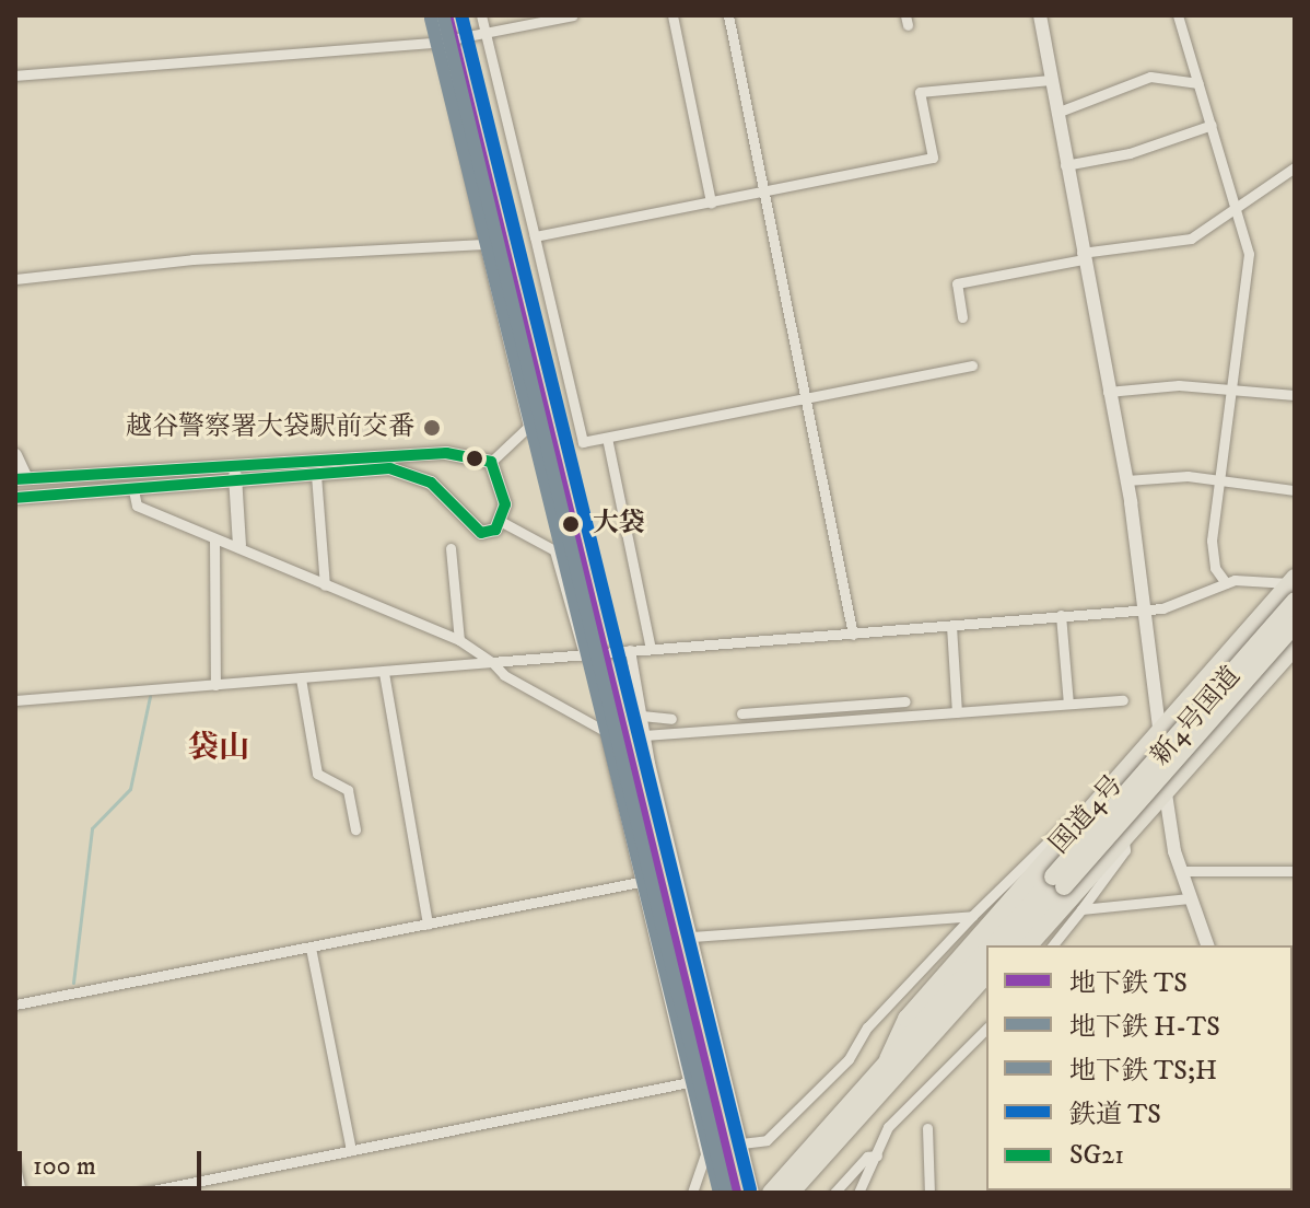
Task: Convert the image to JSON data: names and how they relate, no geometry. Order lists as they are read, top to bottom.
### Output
{
  "streets": {
    "highway": ["新4号国道", "国道4号"]
  },
  "crossings": [
    ["新4号国道", "国道4号"]
  ],
  "districts": ["袋山"],
  "places": ["越谷警察署大袋駅前交番", "大袋"],
  "lines": [
    "metro line TS",
    "rail line TS",
    "metro line H-TS",
    "metro line TS;H",
    "transit line SG21"
  ],
  "legend": [
    "地下鉄 TS",
    "地下鉄 H-TS",
    "地下鉄 TS;H",
    "鉄道 TS",
    "SG21"
  ],
  "scale_bar": "100 m"
}
